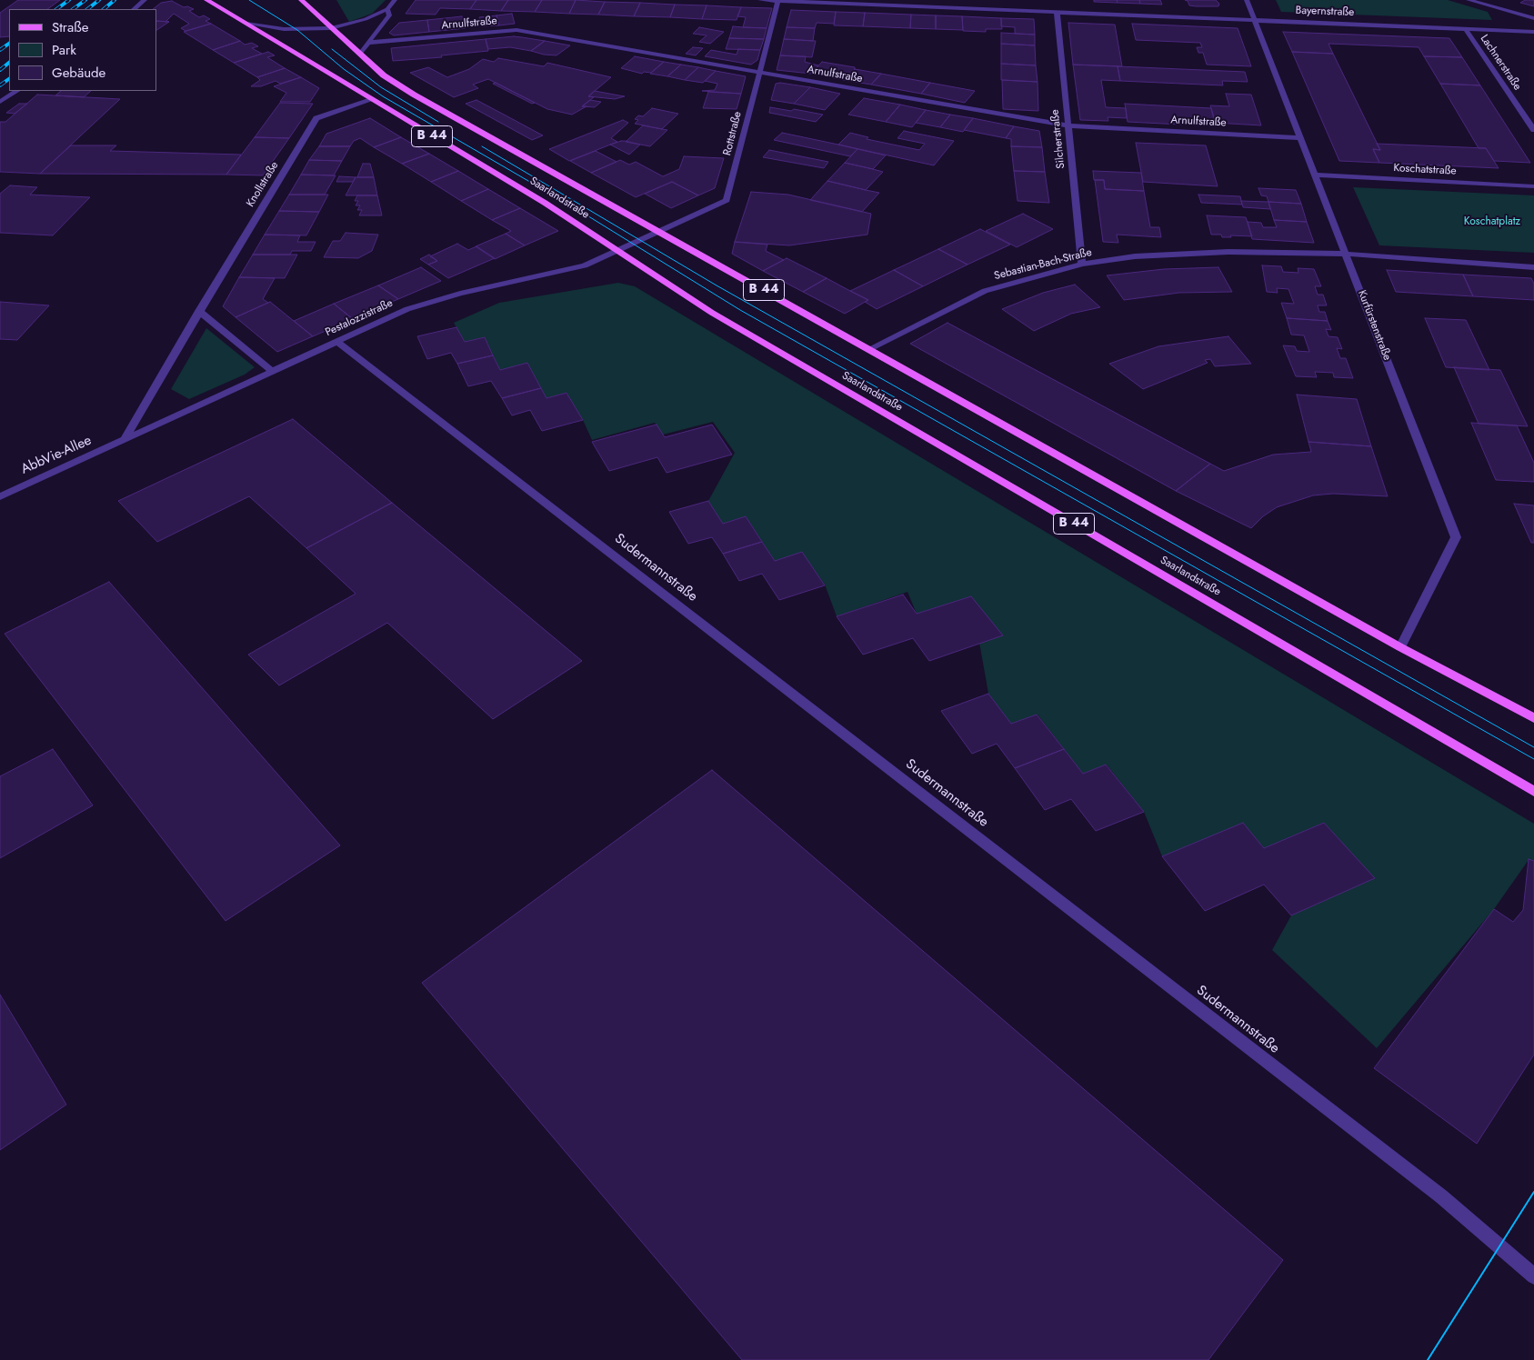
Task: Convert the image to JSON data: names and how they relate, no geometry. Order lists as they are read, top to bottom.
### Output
{
  "streets": {
    "main road": ["B 44", "Saarlandstraße"],
    "street": [
      "Bayernstraße",
      "Arnulfstraße",
      "Lachnerstraße",
      "Rottstraße",
      "Silcherstraße",
      "Koschatstraße",
      "Knollstraße",
      "Sebastian-Bach-Straße",
      "Pestalozzistraße",
      "Kurfürstenstraße",
      "AbbVie-Allee",
      "Sudermannstraße"
    ]
  },
  "crossings": [
    ["Bayernstraße", "Lachnerstraße"],
    ["Bayernstraße", "Rottstraße"],
    ["Bayernstraße", "Silcherstraße"],
    ["Bayernstraße", "Kurfürstenstraße"],
    ["Arnulfstraße", "Rottstraße"],
    ["Arnulfstraße", "Silcherstraße"],
    ["Arnulfstraße", "Kurfürstenstraße"],
    ["Rottstraße", "Saarlandstraße"],
    ["Rottstraße", "Pestalozzistraße"],
    ["Silcherstraße", "Sebastian-Bach-Straße"],
    ["Koschatstraße", "Kurfürstenstraße"],
    ["Knollstraße", "Saarlandstraße"],
    ["Knollstraße", "Pestalozzistraße"],
    ["Knollstraße", "AbbVie-Allee"],
    ["Saarlandstraße", "Sebastian-Bach-Straße"],
    ["Saarlandstraße", "Pestalozzistraße"],
    ["Saarlandstraße", "Kurfürstenstraße"],
    ["Sebastian-Bach-Straße", "Kurfürstenstraße"],
    ["Pestalozzistraße", "AbbVie-Allee"],
    ["Pestalozzistraße", "Sudermannstraße"]
  ],
  "parks": ["Koschatplatz"],
  "legend": ["Straße", "Park", "Gebäude"]
}
